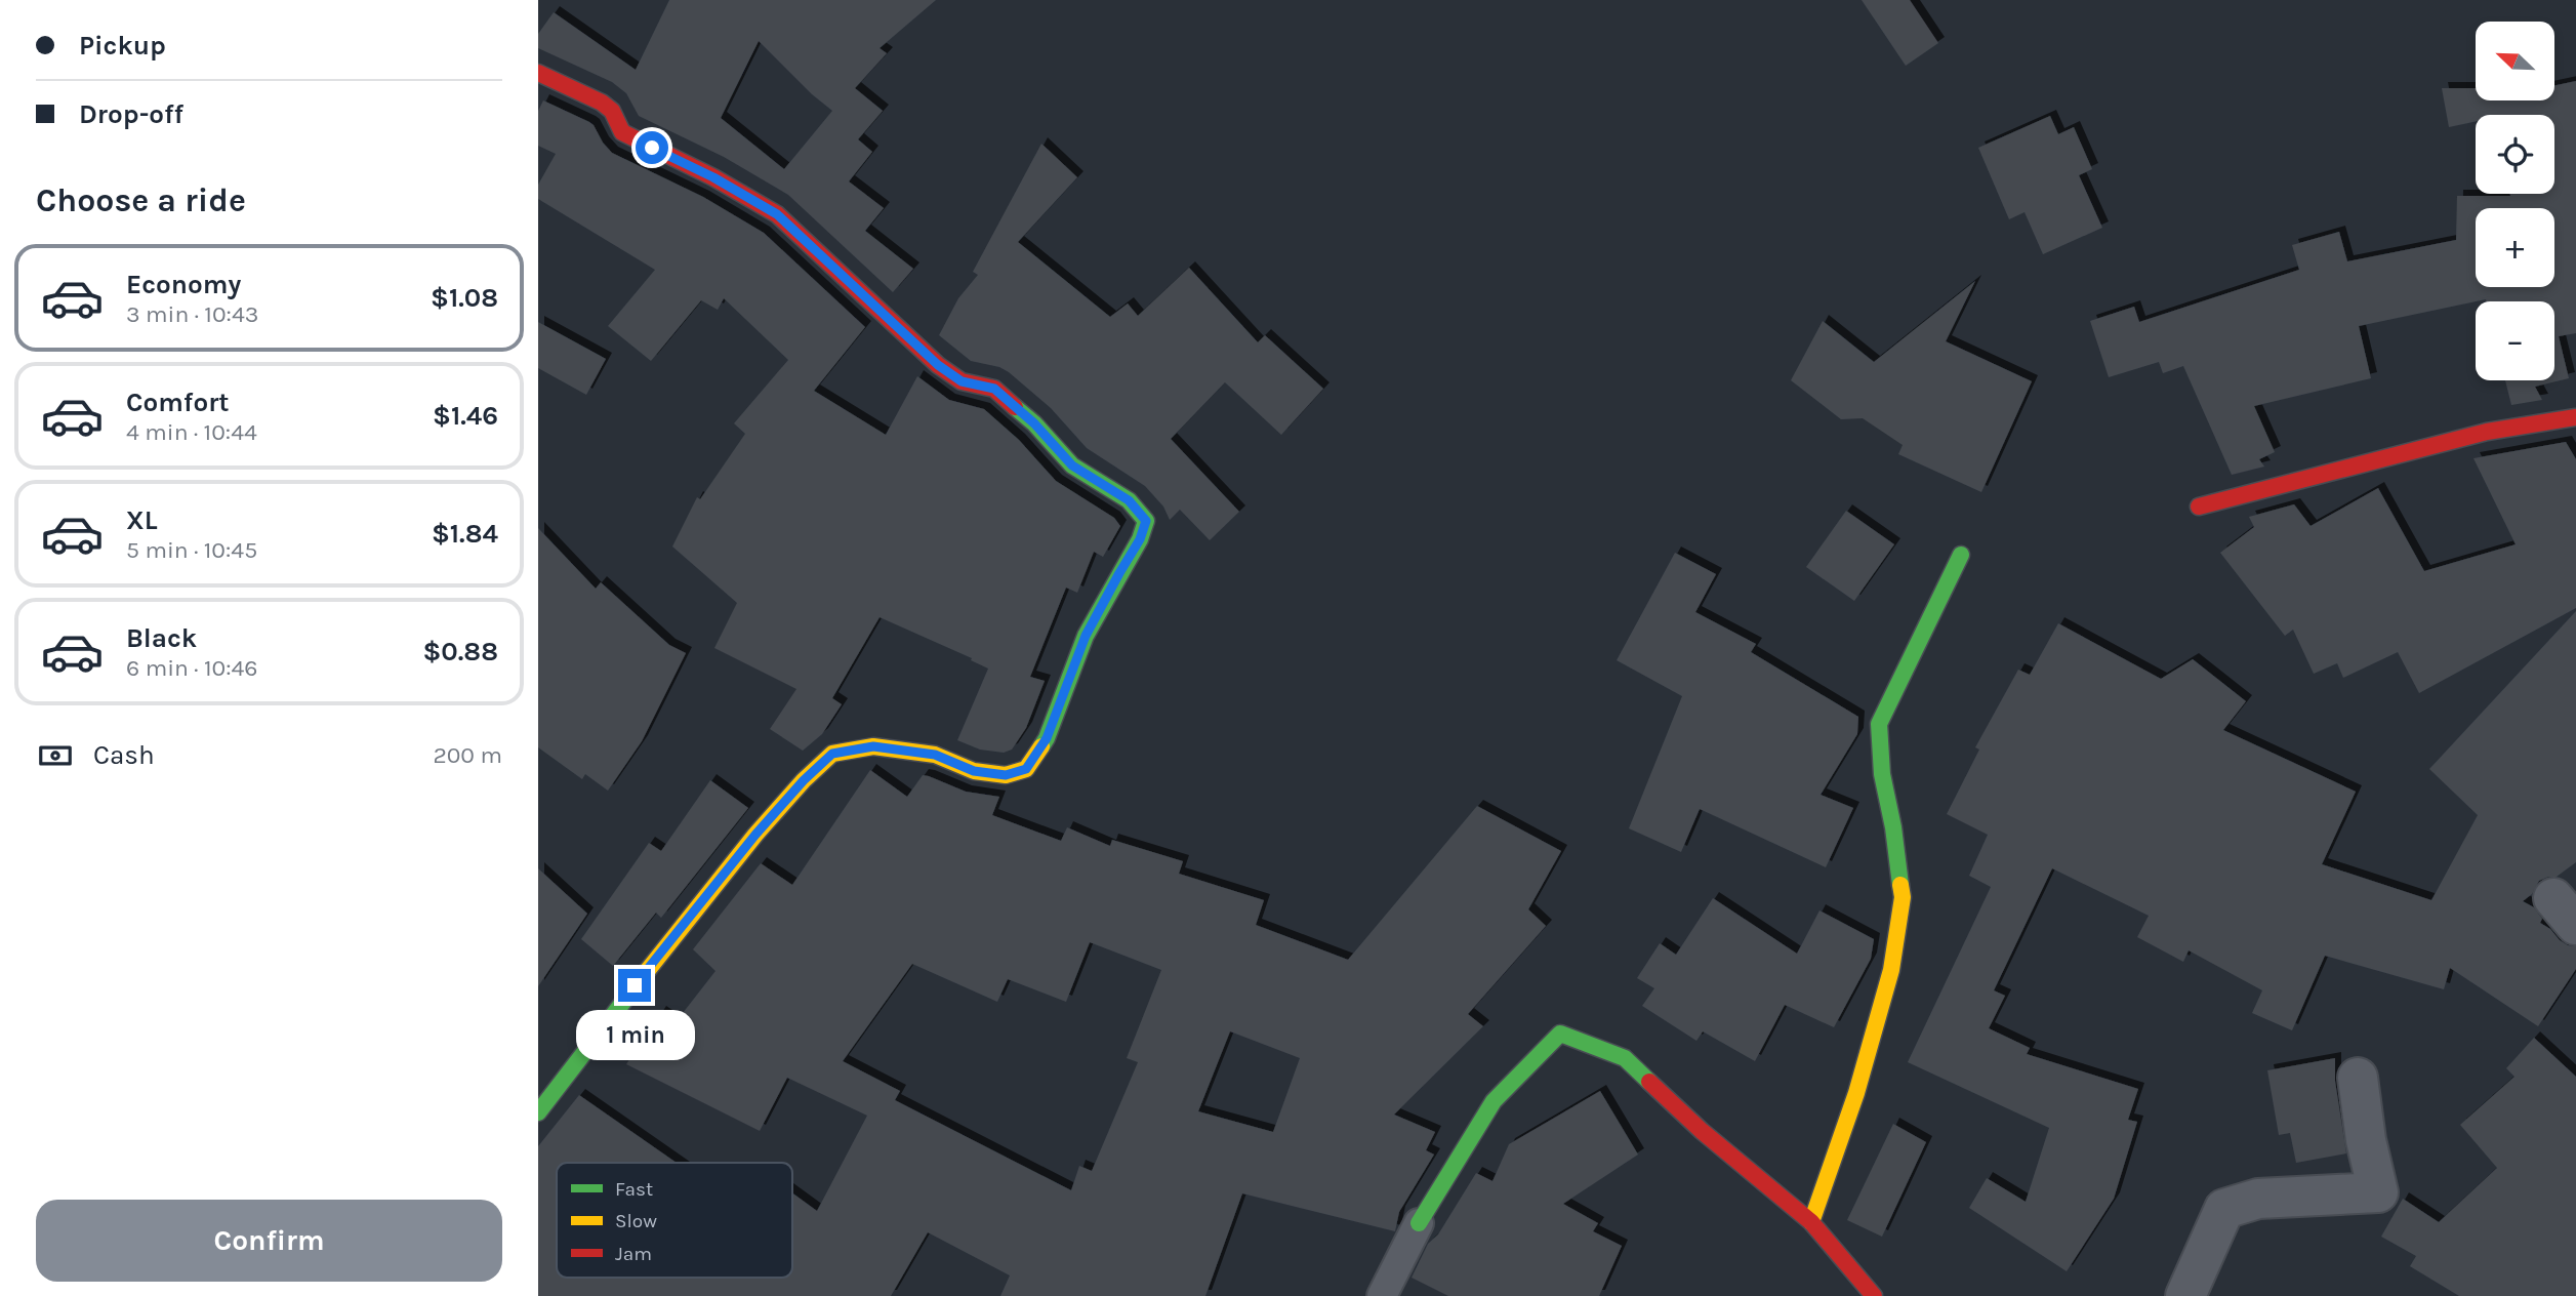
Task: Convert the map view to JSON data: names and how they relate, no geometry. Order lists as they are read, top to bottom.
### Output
{
  "legend": ["Fast", "Slow", "Jam"],
  "north": "top left",
  "page": {
    "banner": ["Pickup", "Drop-off"],
    "map_buttons": ["+", "−"],
    "heading": "Choose a ride",
    "list": [
      {
        "name": "Economy",
        "note": "3 min · 10:43",
        "value": "$1.08"
      },
      {
        "name": "Comfort",
        "note": "4 min · 10:44",
        "value": "$1.46"
      },
      {
        "name": "XL",
        "note": "5 min · 10:45",
        "value": "$1.84"
      },
      {
        "name": "Black",
        "note": "6 min · 10:46",
        "value": "$0.88"
      }
    ],
    "pay": ["Cash", "200 m"],
    "bubble": "1 min",
    "buttons": "Confirm"
  }
}
